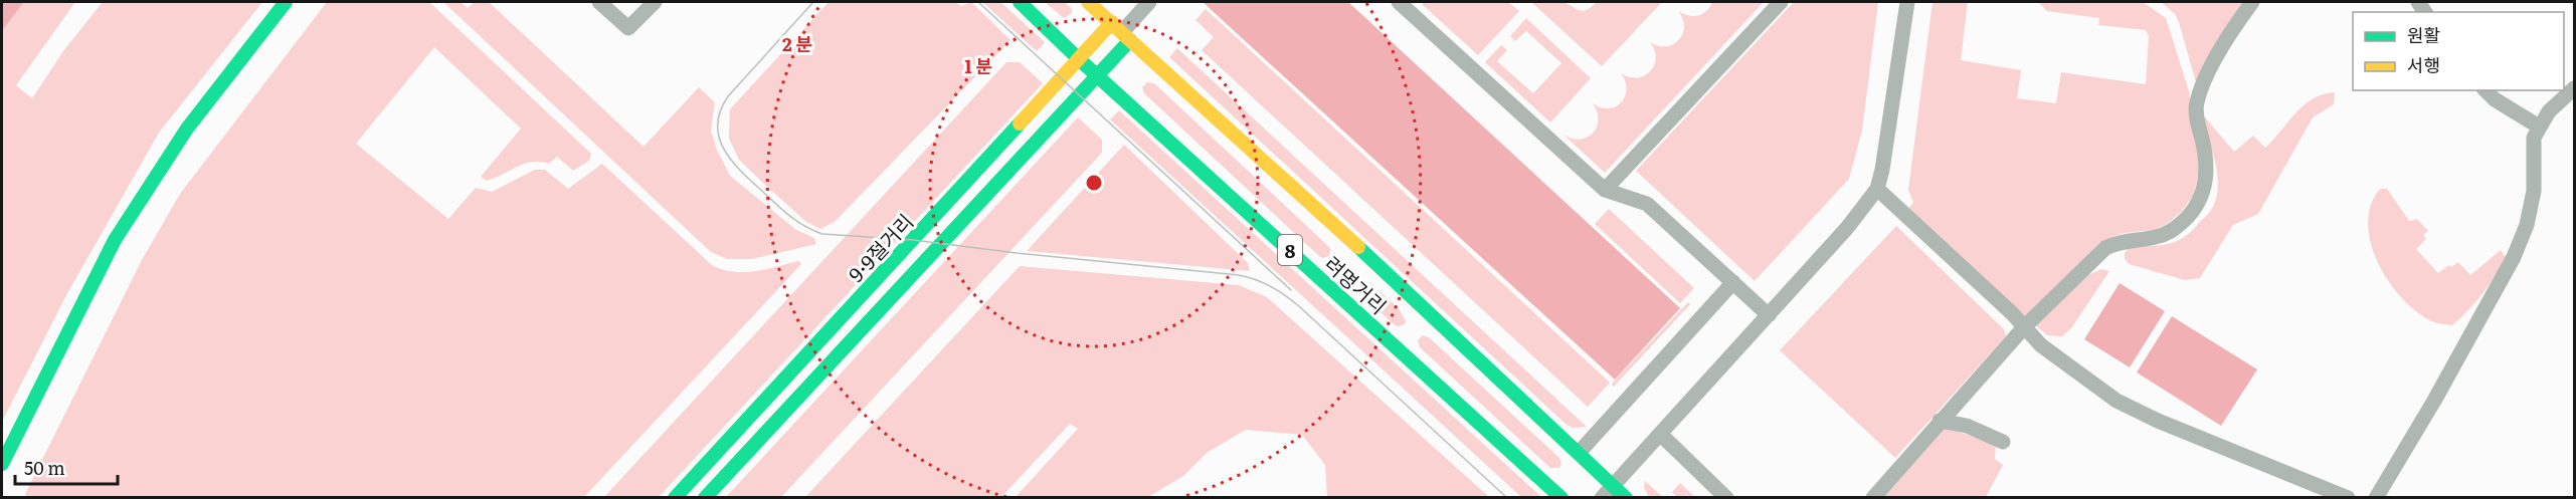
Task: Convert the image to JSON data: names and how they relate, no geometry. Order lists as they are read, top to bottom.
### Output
{
  "streets": {
    "main road": ["9·9절거리", "8", "려명거리"]
  },
  "crossings": [
    ["9·9절거리", "려명거리"]
  ],
  "legend": ["원활", "서행"],
  "scale_bar": "50 m",
  "rings": ["2 분", "1 분"]
}
